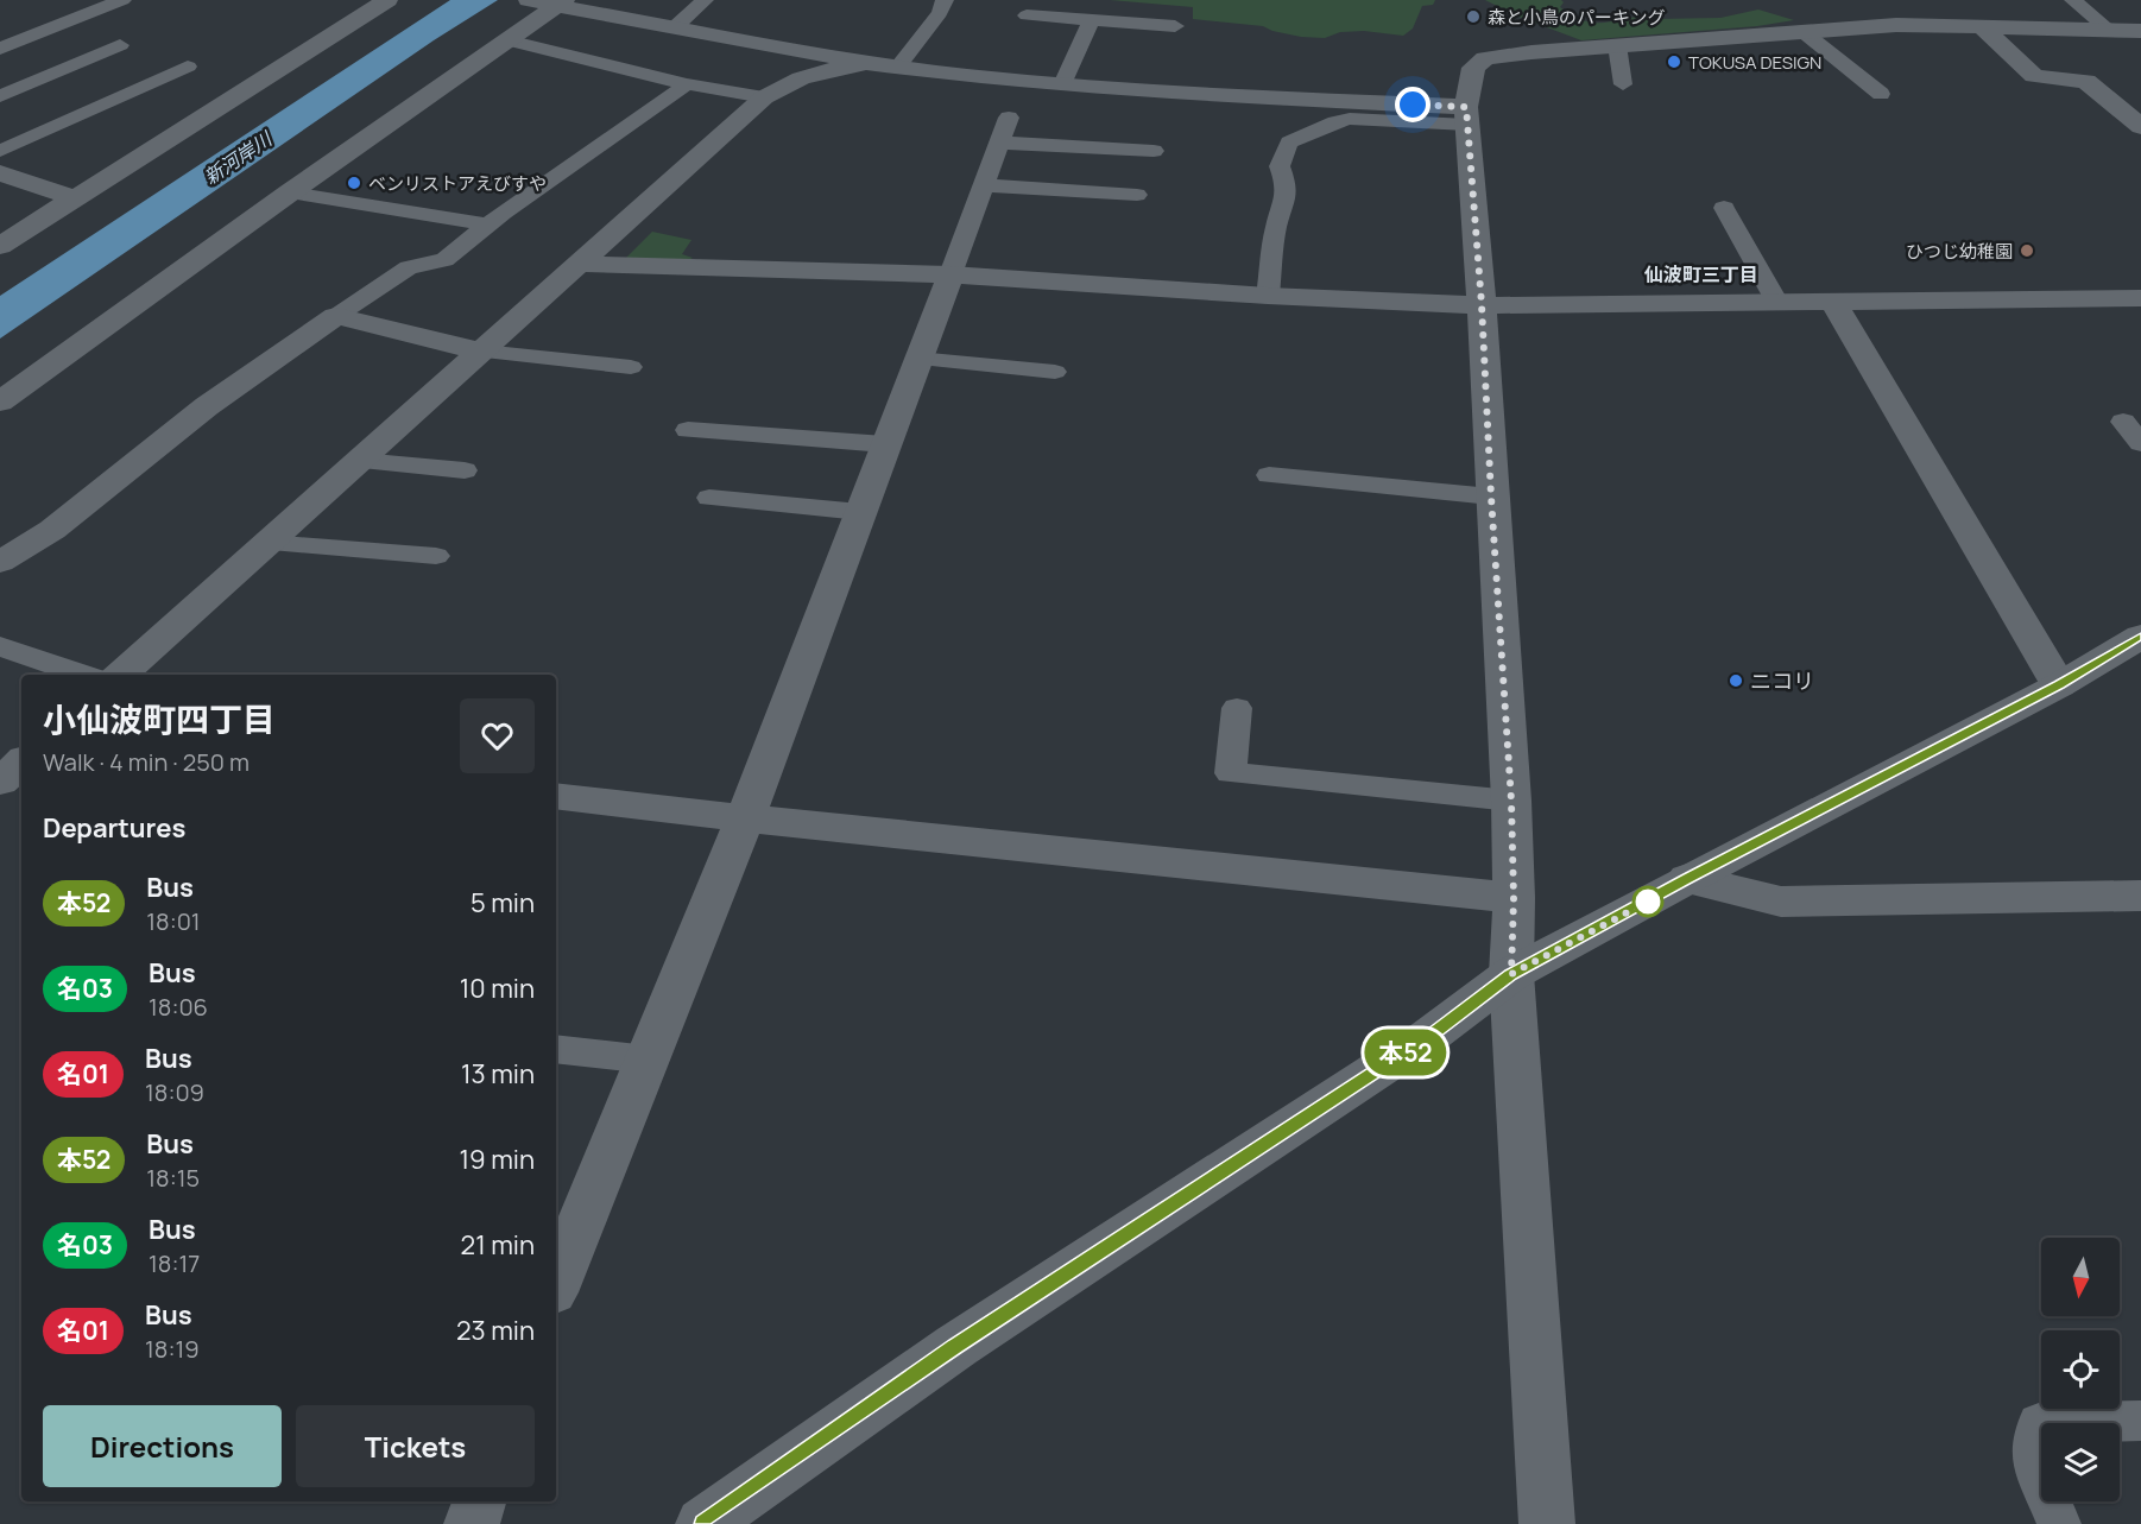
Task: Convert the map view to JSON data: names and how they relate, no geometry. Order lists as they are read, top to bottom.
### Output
{
  "districts": ["仙波町三丁目"],
  "water": ["新河岸川"],
  "places": [
    "森と小鳥のパーキング",
    "TOKUSA DESIGN",
    "ベンリストアえびすや",
    "ひつじ幼稚園",
    "ニコリ"
  ],
  "lines": ["bus line 本52"],
  "north": "bottom",
  "page": {
    "on_map": "本52",
    "heading": [
      ["小仙波町四丁目", "Walk · 4 min · 250 m"],
      "Departures"
    ],
    "list": [
      {
        "mark": "本52",
        "name": "Bus",
        "note": "18:01",
        "value": "5 min"
      },
      {
        "mark": "名03",
        "name": "Bus",
        "note": "18:06",
        "value": "10 min"
      },
      {
        "mark": "名01",
        "name": "Bus",
        "note": "18:09",
        "value": "13 min"
      },
      {
        "mark": "本52",
        "name": "Bus",
        "note": "18:15",
        "value": "19 min"
      },
      {
        "mark": "名03",
        "name": "Bus",
        "note": "18:17",
        "value": "21 min"
      },
      {
        "mark": "名01",
        "name": "Bus",
        "note": "18:19",
        "value": "23 min"
      }
    ],
    "buttons": ["Directions", "Tickets"]
  }
}
